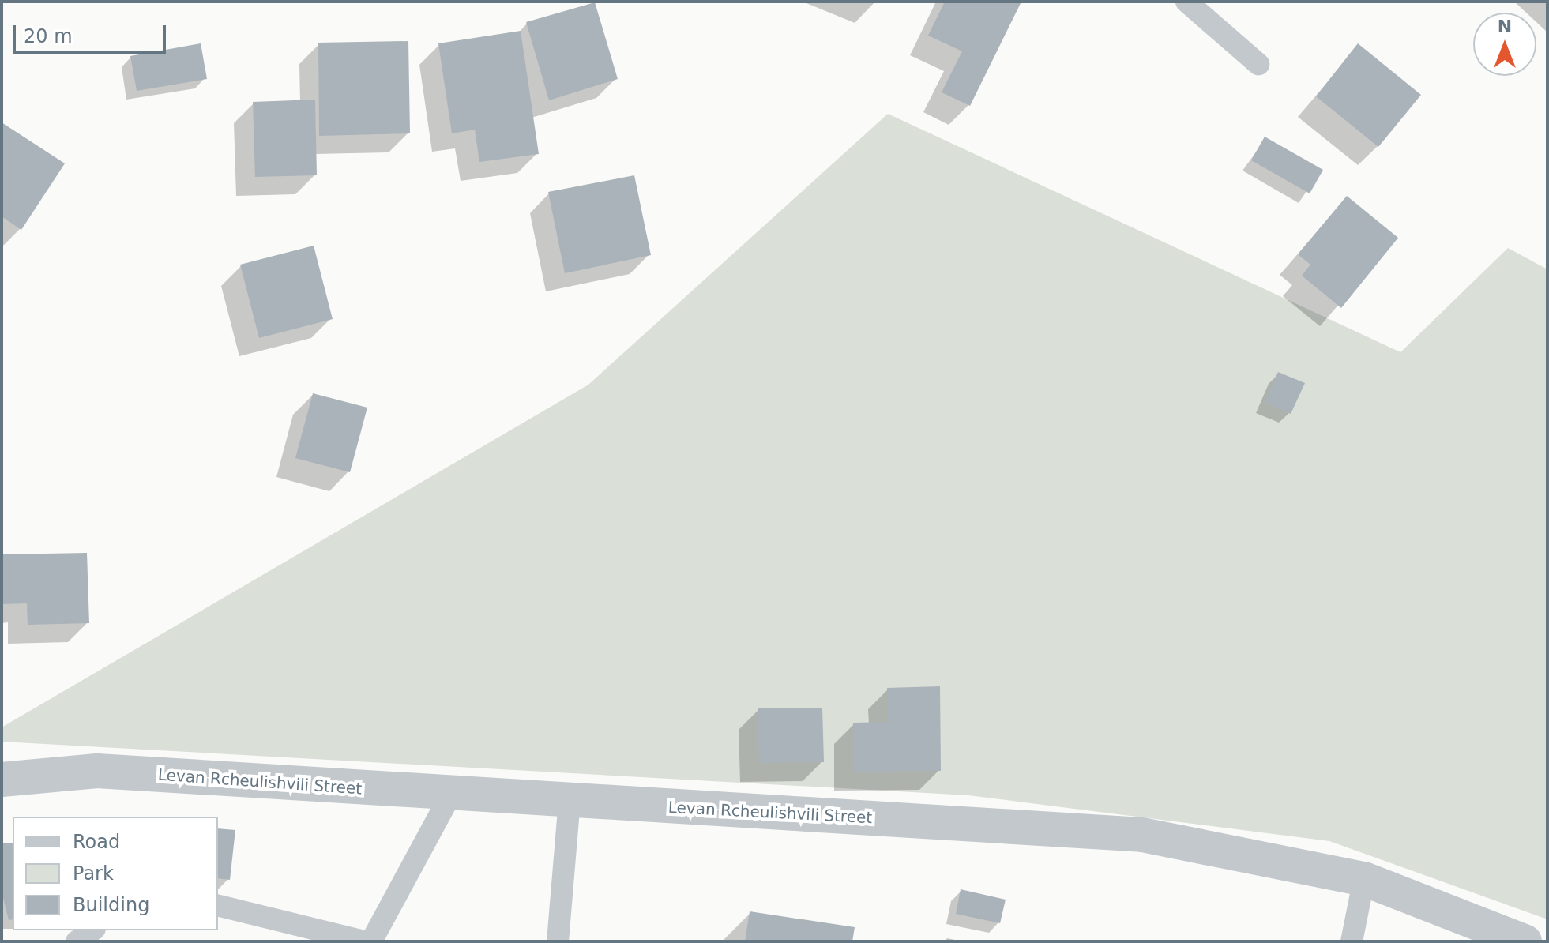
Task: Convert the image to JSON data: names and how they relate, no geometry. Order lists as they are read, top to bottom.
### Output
{
  "streets": {
    "street": ["Levan Rcheulishvili Street"]
  },
  "legend": ["Road", "Park", "Building"],
  "scale_bar": "20 m",
  "north": "top"
}
